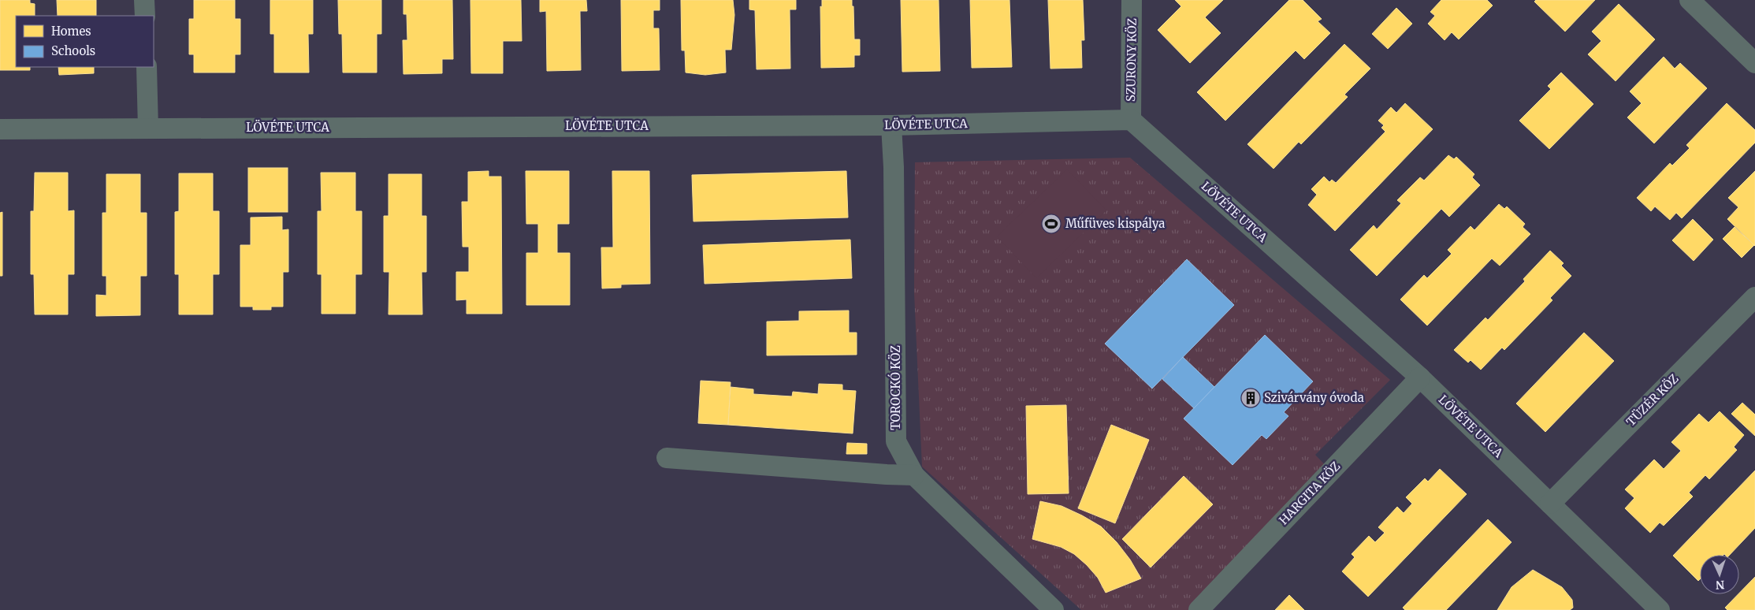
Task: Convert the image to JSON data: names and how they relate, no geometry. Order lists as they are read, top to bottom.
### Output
{
  "streets": {
    "street": [
      "SZURONY KÖZ",
      "LÖVÉTE UTCA",
      "TOROCKÓ KÖZ",
      "TÜZÉR KÖZ",
      "HARGITA KÖZ"
    ]
  },
  "crossings": [
    ["SZURONY KÖZ", "LÖVÉTE UTCA"],
    ["LÖVÉTE UTCA", "TOROCKÓ KÖZ"],
    ["LÖVÉTE UTCA", "TÜZÉR KÖZ"],
    ["LÖVÉTE UTCA", "HARGITA KÖZ"]
  ],
  "places": {
    "sports": ["Műfüves kispálya"],
    "building": ["Szivárvány óvoda"]
  },
  "legend": ["Homes", "Schools"],
  "north": "bottom"
}
